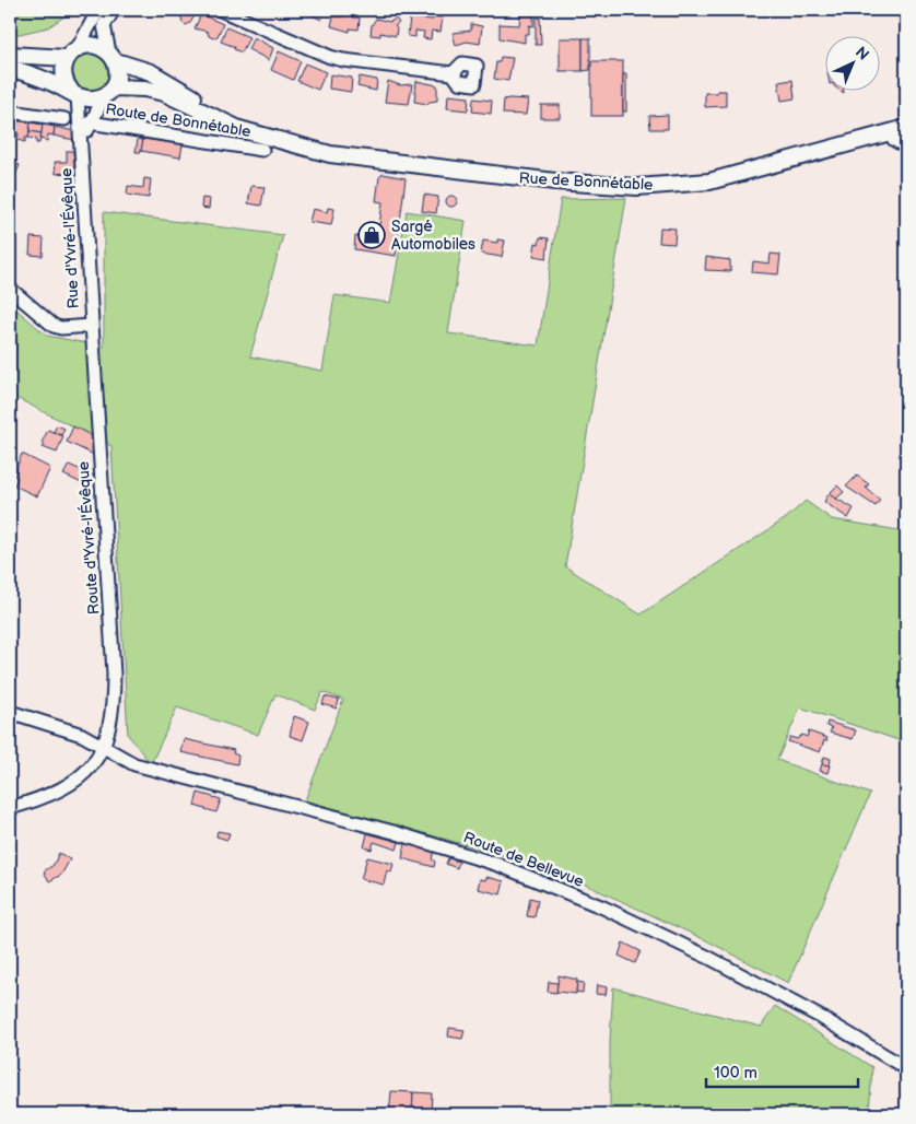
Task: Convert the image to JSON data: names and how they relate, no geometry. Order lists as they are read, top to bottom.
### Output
{
  "streets": {
    "main road": ["Rue de Bonnétable"],
    "street": [
      "Route de Bonnétable",
      "Rue d'Yvré-l'Évêque",
      "Route d'Yvré-l'Évêque",
      "Route de Bellevue"
    ]
  },
  "crossings": [
    ["Rue d'Yvré-l'Évêque", "Route d'Yvré-l'Évêque"],
    ["Route d'Yvré-l'Évêque", "Route de Bellevue"]
  ],
  "places": {
    "shop": ["Sargé Automobiles"]
  },
  "scale_bar": "100 m",
  "north": "top right"
}
